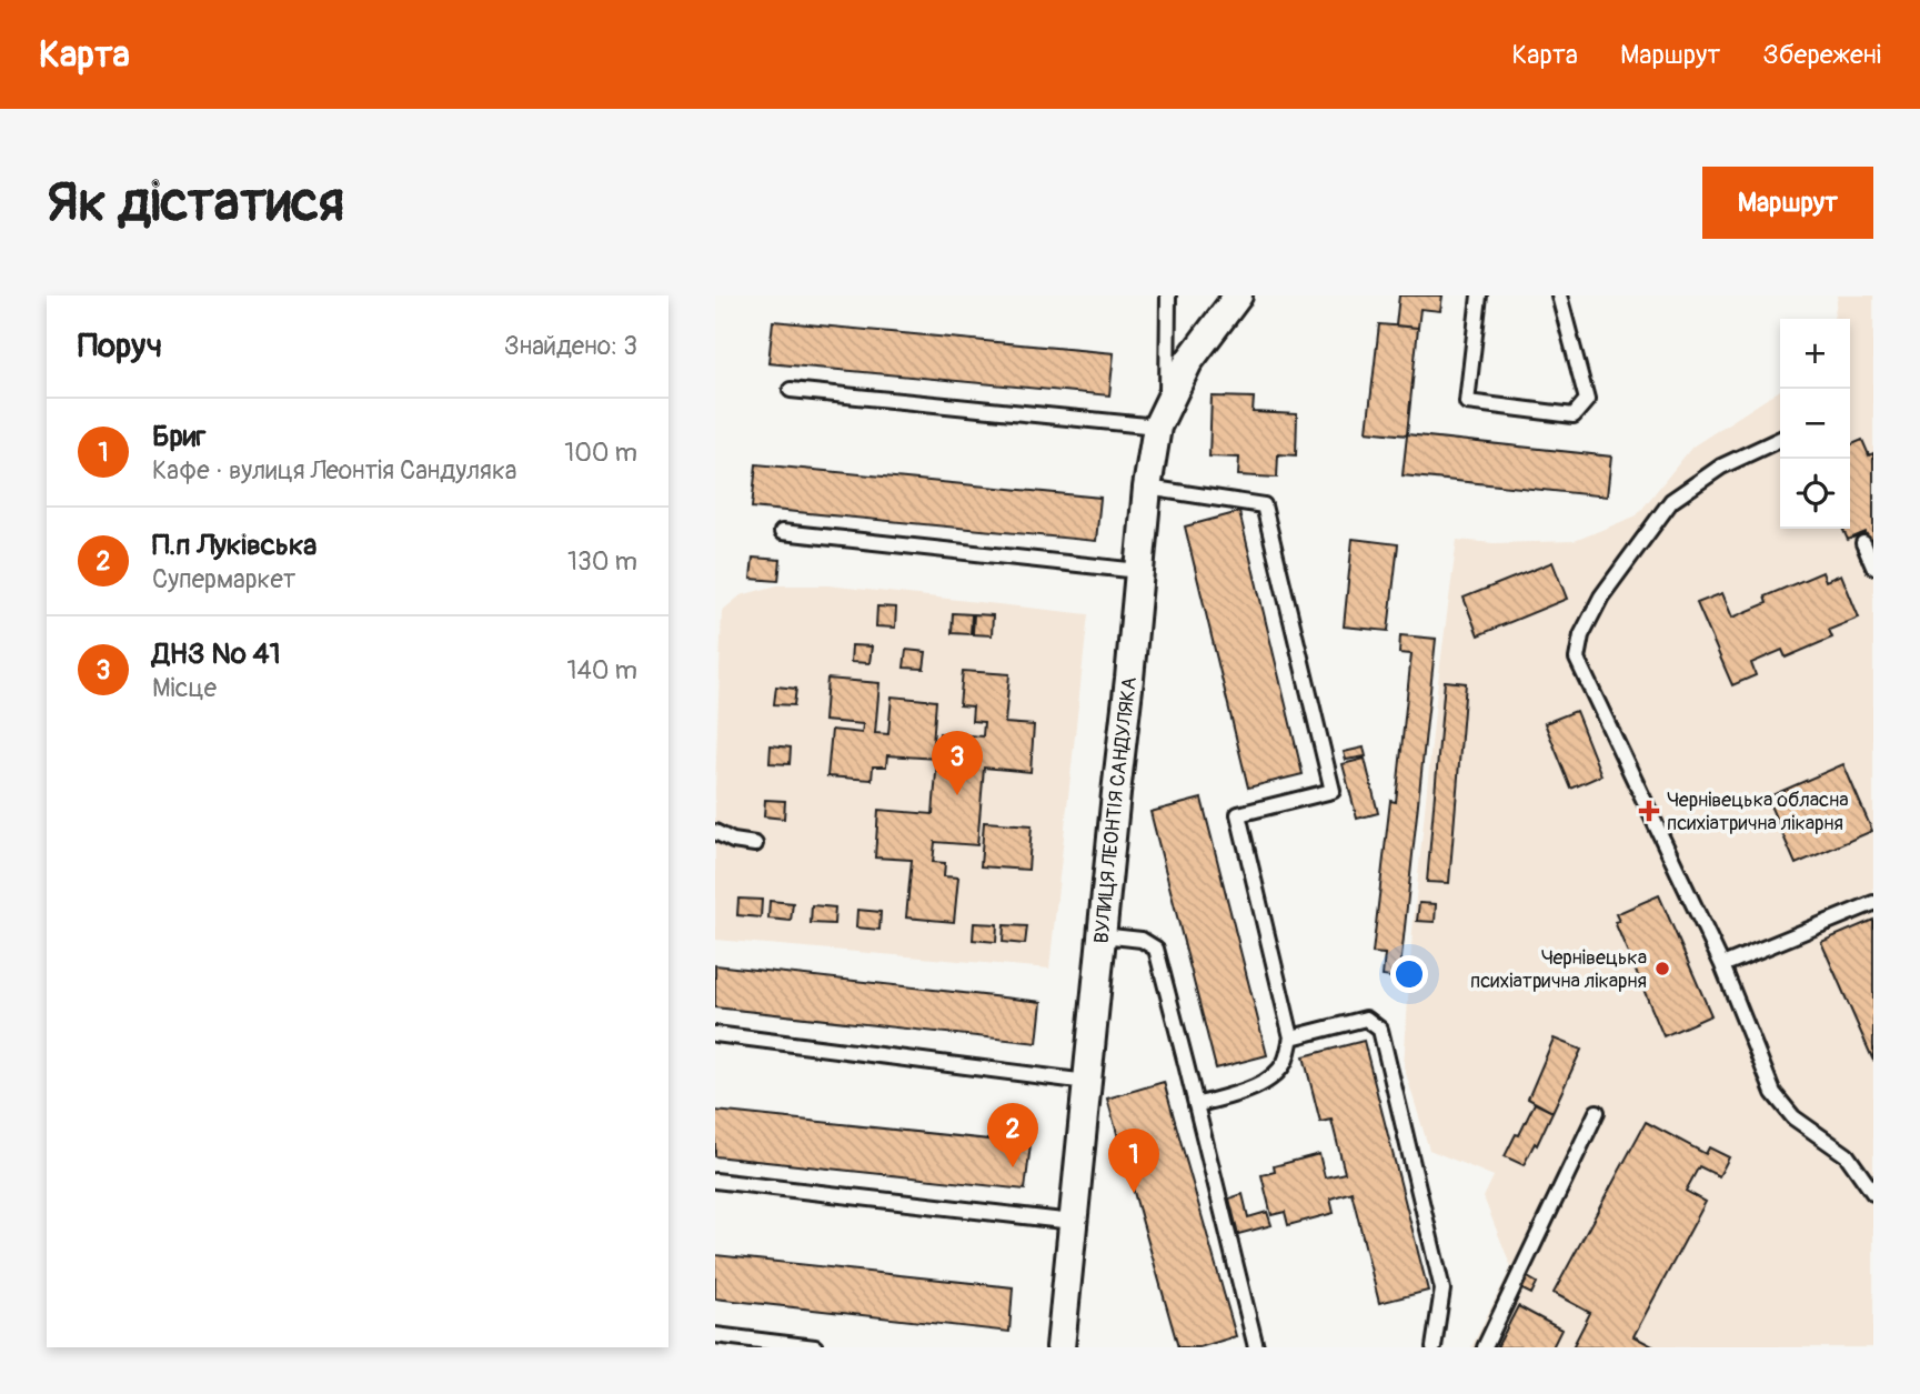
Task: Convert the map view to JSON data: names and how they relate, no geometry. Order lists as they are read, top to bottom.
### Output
{
  "streets": {
    "street": ["ВУЛИЦЯ ЛЕОНТІЯ САНДУЛЯКА"]
  },
  "places": {
    "health": ["Чернівецька обласна психіатрична лікарня"],
    "other": ["Чернівецька психіатрична лікарня"]
  },
  "page": {
    "header": "Карта",
    "nav": ["Карта", "Маршрут", "Збережені"],
    "buttons": "Маршрут",
    "title": "Як дістатися",
    "heading": ["Поруч", "Знайдено: 3"],
    "map_buttons": ["+", "−"],
    "list": [
      {
        "mark": "1",
        "name": "Бриг",
        "note": "Кафе · вулиця Леонтія Сандуляка",
        "value": "100 m"
      },
      {
        "mark": "2",
        "name": "П.п Луківська",
        "note": "Супермаркет",
        "value": "130 m"
      },
      {
        "mark": "3",
        "name": "ДНЗ № 41",
        "note": "Місце",
        "value": "140 m"
      }
    ],
    "pins": ["3", "2", "1"]
  }
}
